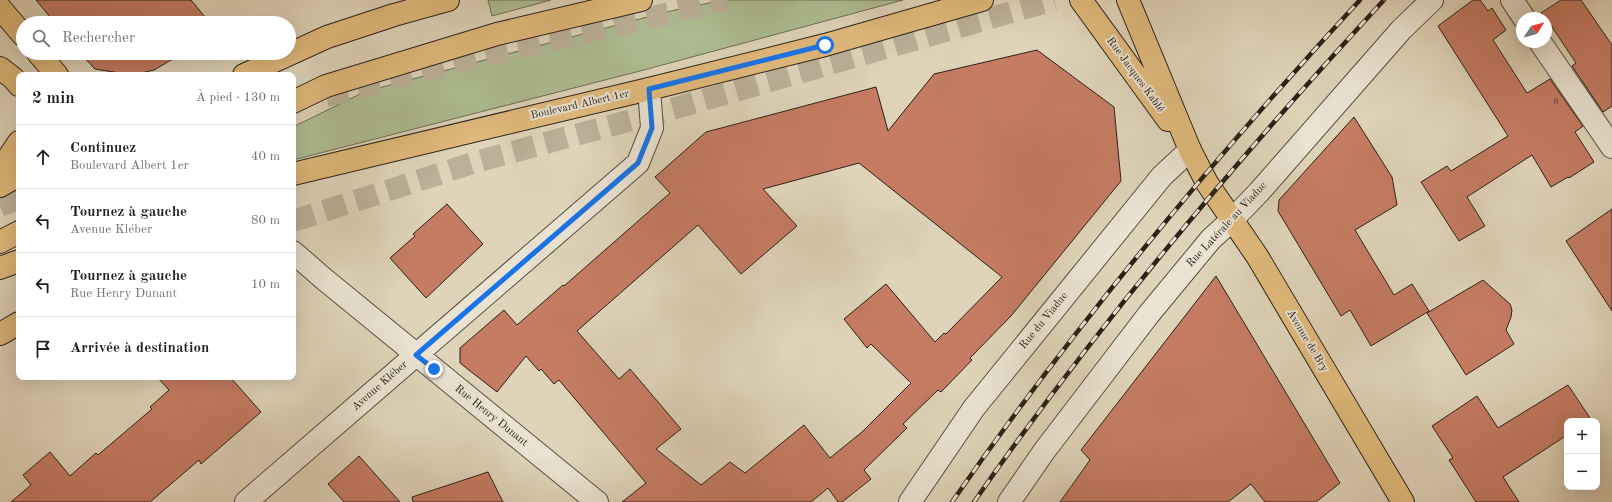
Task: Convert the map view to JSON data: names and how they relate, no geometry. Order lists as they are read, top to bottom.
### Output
{
  "streets": {
    "main road": ["Rue Jacques Kablé", "Boulevard Albert 1er", "Avenue de Bry"],
    "street": [
      "Rue Latérale au Viaduc",
      "Rue du Viaduc",
      "Avenue Kléber",
      "Rue Henry Dunant"
    ]
  },
  "crossings": [
    ["Rue Jacques Kablé", "Rue du Viaduc"],
    ["Rue Jacques Kablé", "Avenue de Bry"],
    ["Boulevard Albert 1er", "Avenue Kléber"],
    ["Rue Latérale au Viaduc", "Avenue de Bry"],
    ["Avenue Kléber", "Rue Henry Dunant"]
  ],
  "house_numbers": ["8"],
  "north": "top right",
  "page": {
    "search": "Rechercher",
    "heading": ["2 min", "À pied · 130 m"],
    "list": [
      ["Continuez", "Boulevard Albert 1er", "40 m"],
      ["Tournez à gauche", "Avenue Kléber", "80 m"],
      ["Tournez à gauche", "Rue Henry Dunant", "10 m"],
      "Arrivée à destination"
    ],
    "map_buttons": ["+", "−"]
  }
}
